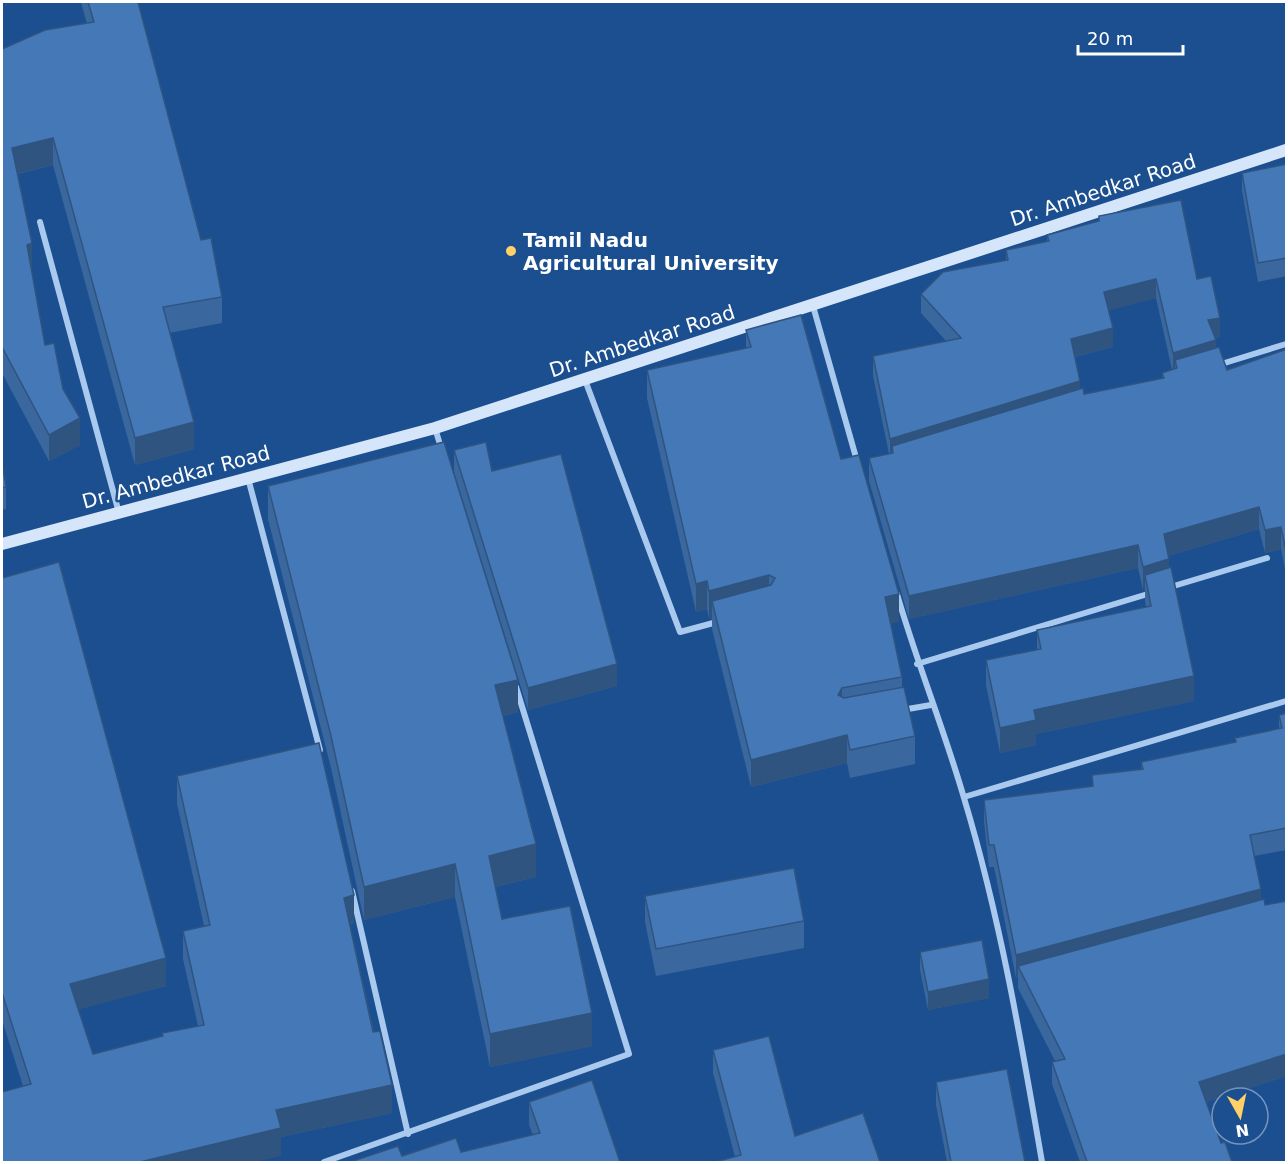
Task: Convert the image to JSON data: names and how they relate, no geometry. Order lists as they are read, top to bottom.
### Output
{
  "streets": {
    "street": ["Dr. Ambedkar Road"]
  },
  "places": ["Tamil Nadu Agricultural University"],
  "scale_bar": "20 m",
  "north": "bottom"
}
